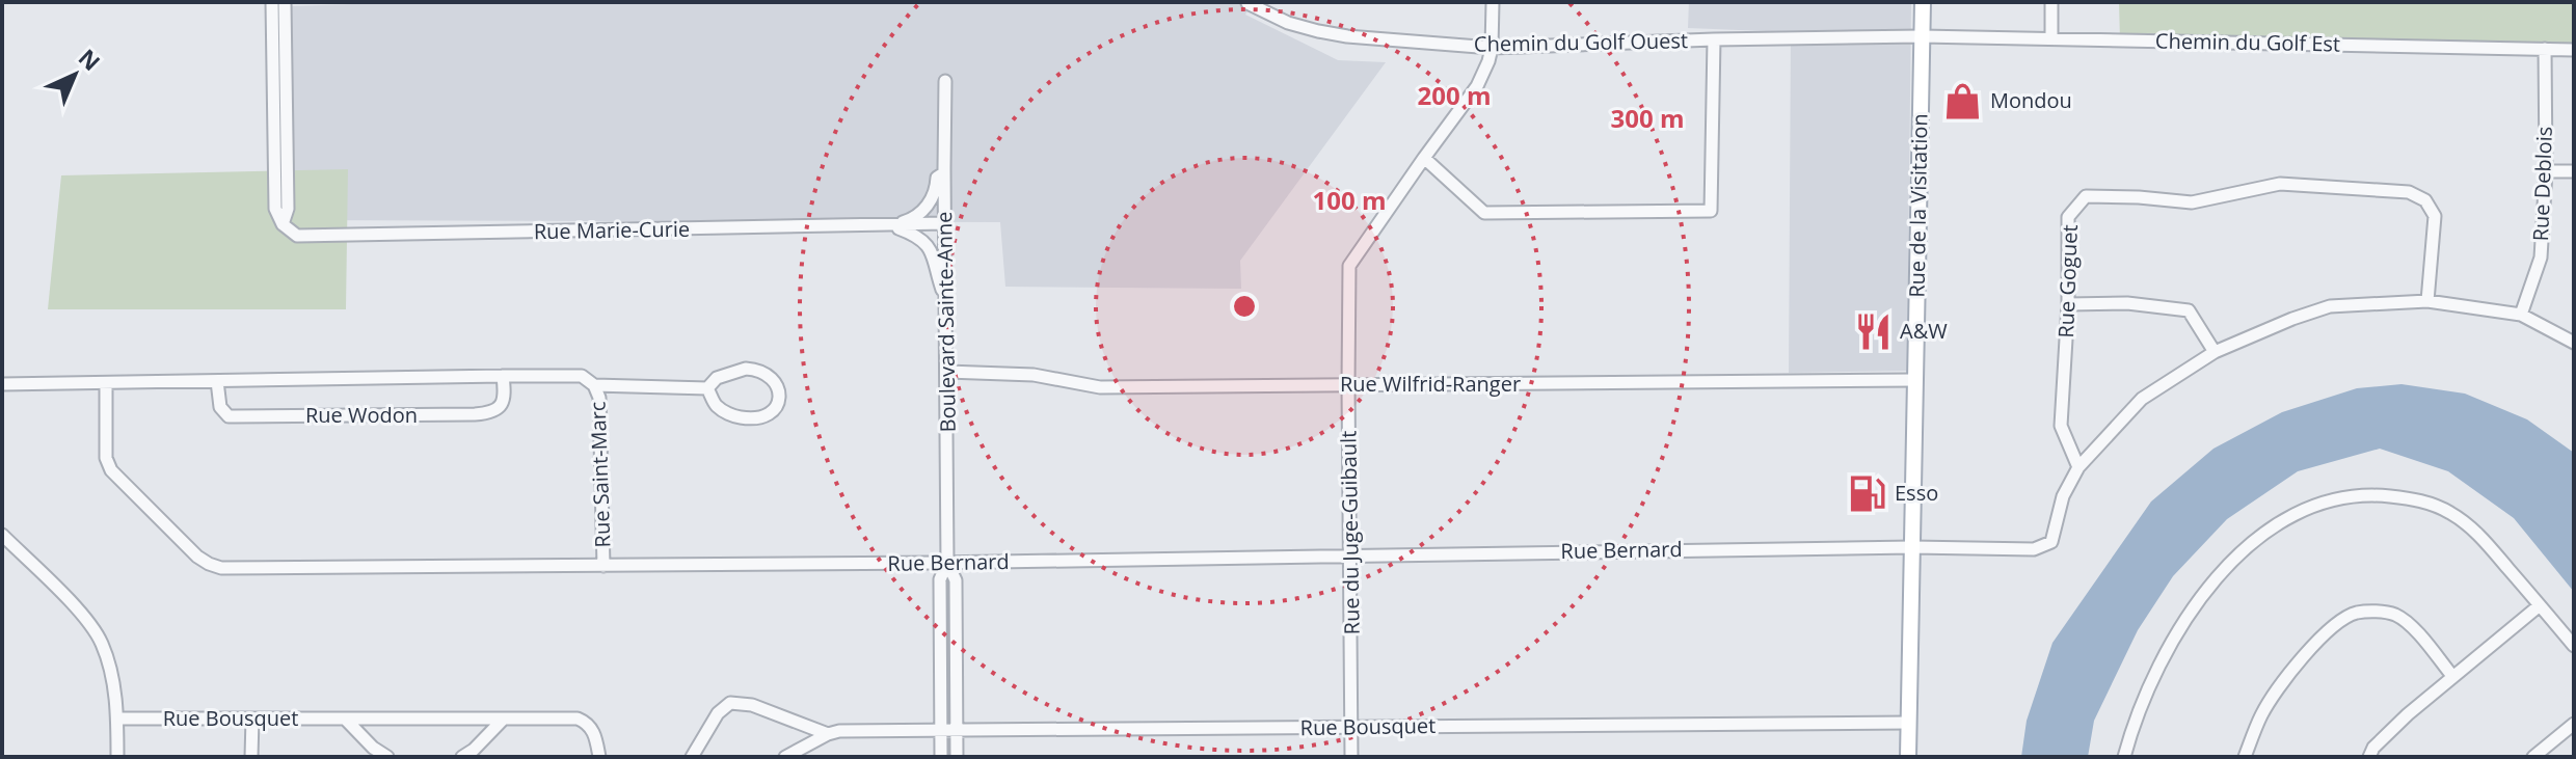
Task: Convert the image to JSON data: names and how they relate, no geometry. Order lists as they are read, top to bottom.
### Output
{
  "streets": {
    "main road": ["Rue de la Visitation"],
    "street": [
      "Chemin du Golf Ouest",
      "Chemin du Golf Est",
      "Rue Deblois",
      "Rue Marie-Curie",
      "Rue Goguet",
      "Boulevard Sainte-Anne",
      "Rue Wilfrid-Ranger",
      "Rue Wodon",
      "Rue Saint-Marc",
      "Rue du Juge-Guibault",
      "Rue Bernard",
      "Rue Bousquet"
    ]
  },
  "crossings": [
    ["Chemin du Golf Ouest", "Chemin du Golf Est"],
    ["Chemin du Golf Ouest", "Rue de la Visitation"],
    ["Chemin du Golf Ouest", "Rue du Juge-Guibault"],
    ["Chemin du Golf Est", "Rue Deblois"],
    ["Chemin du Golf Est", "Rue de la Visitation"],
    ["Rue Deblois", "Rue Bernard"],
    ["Rue de la Visitation", "Rue Wilfrid-Ranger"],
    ["Rue de la Visitation", "Rue Bernard"],
    ["Rue de la Visitation", "Rue Bousquet"],
    ["Rue Marie-Curie", "Boulevard Sainte-Anne"],
    ["Rue Goguet", "Rue Bernard"],
    ["Boulevard Sainte-Anne", "Rue Wilfrid-Ranger"],
    ["Boulevard Sainte-Anne", "Rue Bernard"],
    ["Boulevard Sainte-Anne", "Rue Bousquet"],
    ["Rue Wilfrid-Ranger", "Rue du Juge-Guibault"],
    ["Rue Wodon", "Rue Saint-Marc"],
    ["Rue Wodon", "Rue Bernard"],
    ["Rue Saint-Marc", "Rue Bernard"],
    ["Rue du Juge-Guibault", "Rue Bernard"],
    ["Rue du Juge-Guibault", "Rue Bousquet"]
  ],
  "places": {
    "shop": ["Mondou"],
    "restaurant": ["A&W"],
    "fuel station": ["Esso"]
  },
  "north": "top right",
  "rings": ["200 m", "300 m", "100 m"]
}
